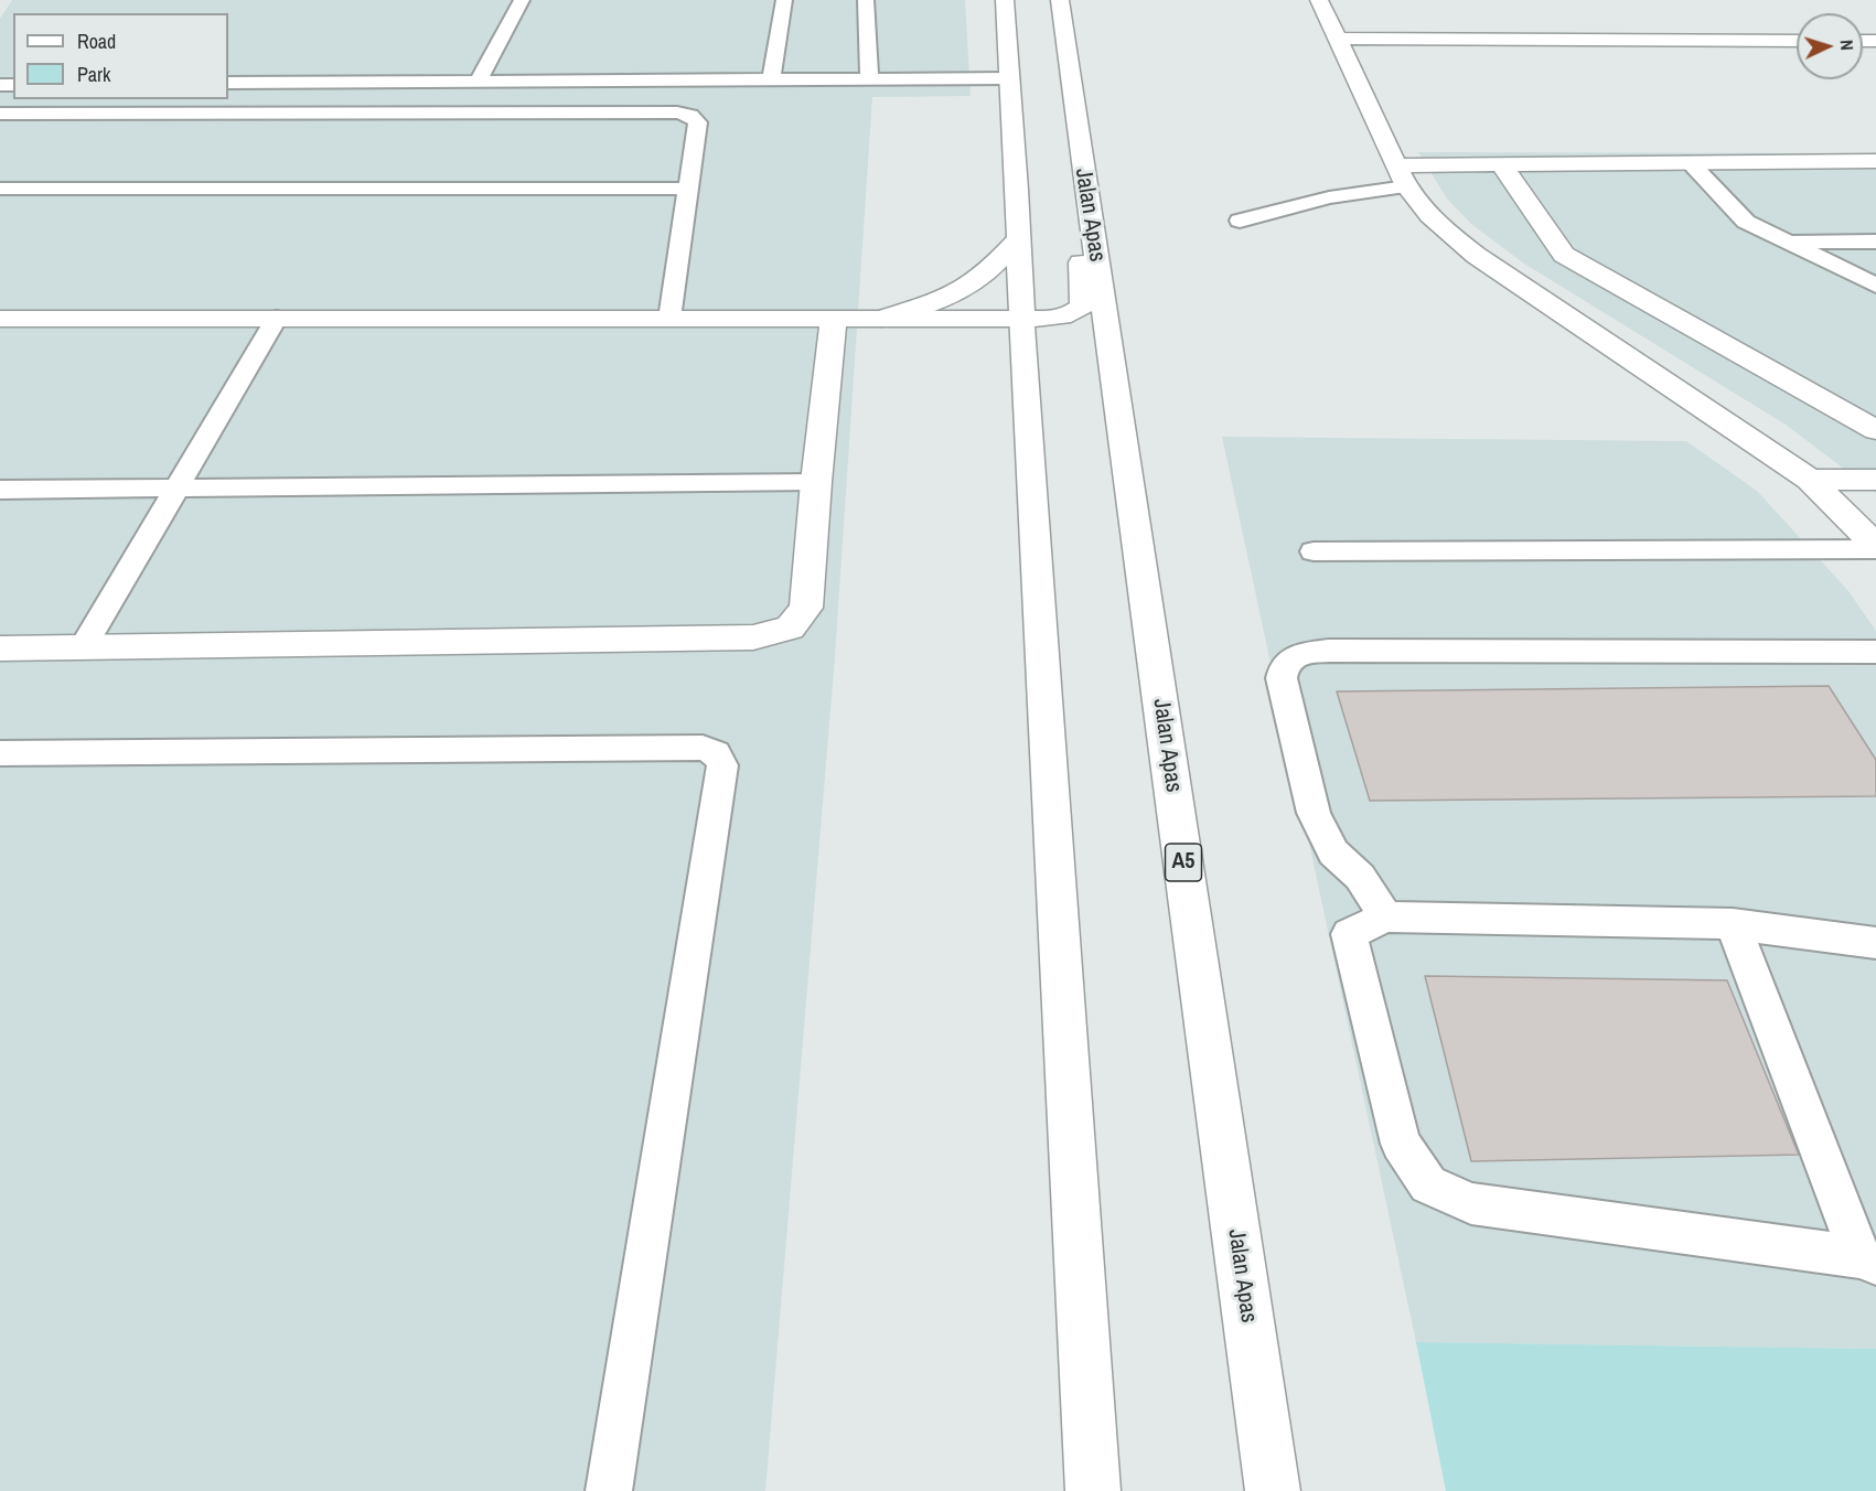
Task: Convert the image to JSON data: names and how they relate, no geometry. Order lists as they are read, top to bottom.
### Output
{
  "streets": {
    "main road": ["Jalan Apas", "A5"]
  },
  "legend": ["Road", "Park"],
  "north": "right"
}
